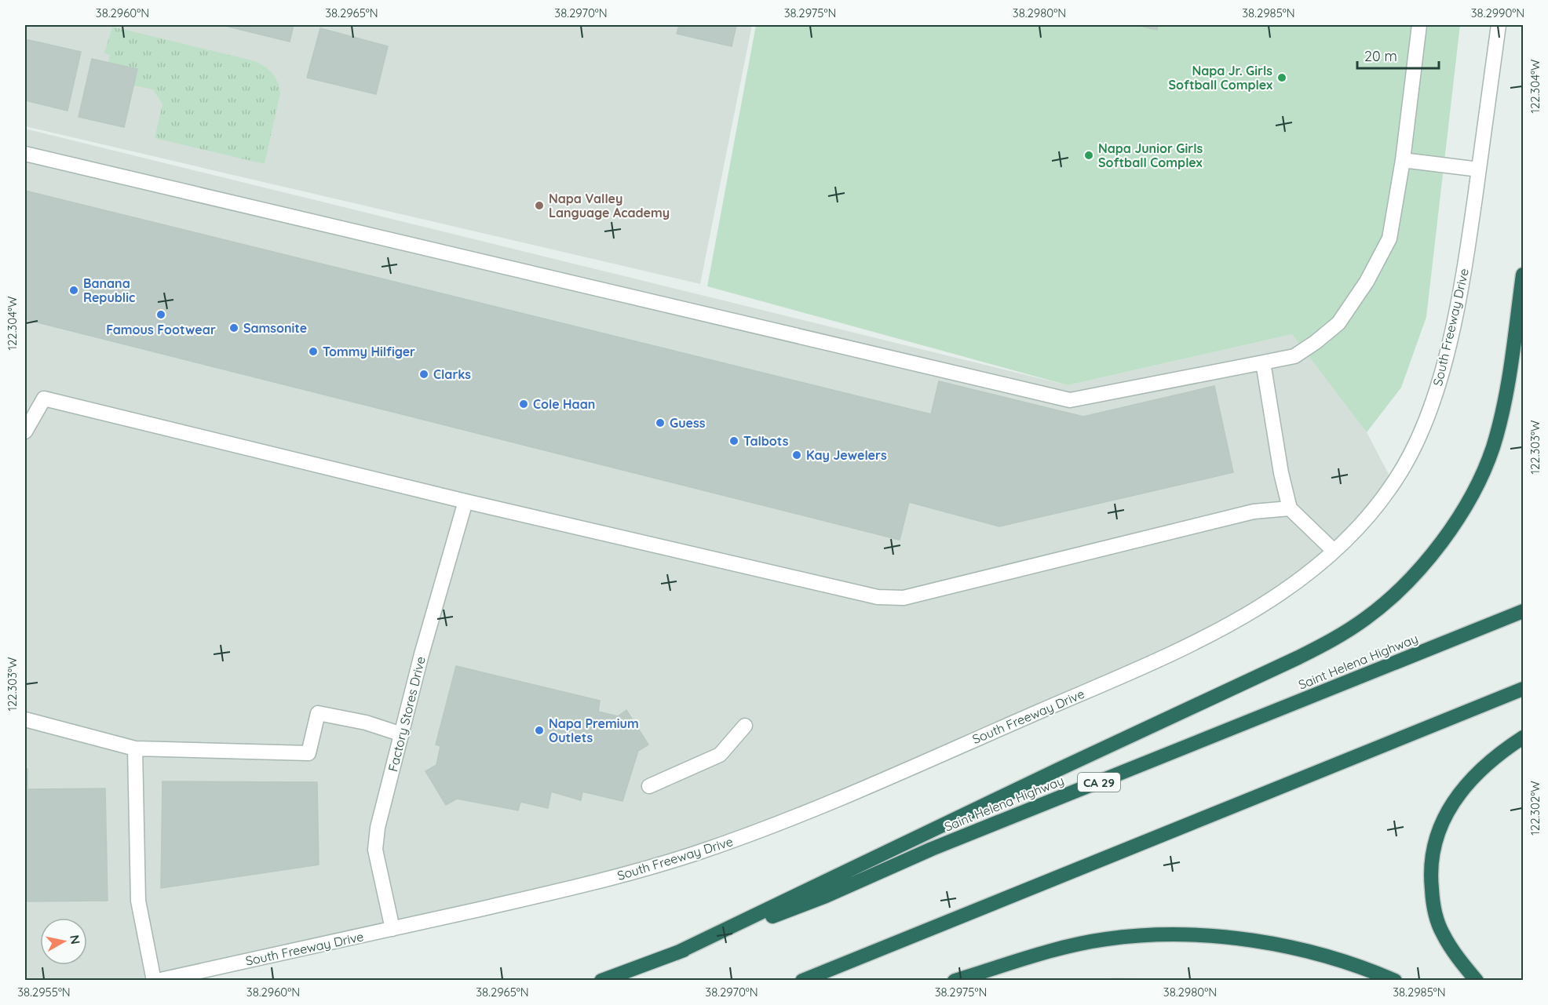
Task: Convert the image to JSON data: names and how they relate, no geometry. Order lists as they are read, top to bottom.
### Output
{
  "streets": {
    "highway": ["Saint Helena Highway", "CA 29"],
    "street": ["South Freeway Drive", "Factory Stores Drive"]
  },
  "crossings": [
    ["South Freeway Drive", "Factory Stores Drive"]
  ],
  "places": [
    "Napa Jr. Girls Softball Complex",
    "Napa Junior Girls Softball Complex",
    "Napa Valley Language Academy",
    "Banana Republic",
    "Famous Footwear",
    "Samsonite",
    "Tommy Hilfiger",
    "Clarks",
    "Cole Haan",
    "Guess",
    "Talbots",
    "Kay Jewelers",
    "Napa Premium Outlets"
  ],
  "scale_bar": "20 m",
  "north": "right",
  "coordinates": [
    "38.2960°N",
    "38.2965°N",
    "38.2970°N",
    "38.2975°N",
    "38.2980°N",
    "38.2985°N",
    "38.2990°N",
    "122.304°W",
    "122.303°W",
    "122.302°W",
    "38.2955°N"
  ]
}
